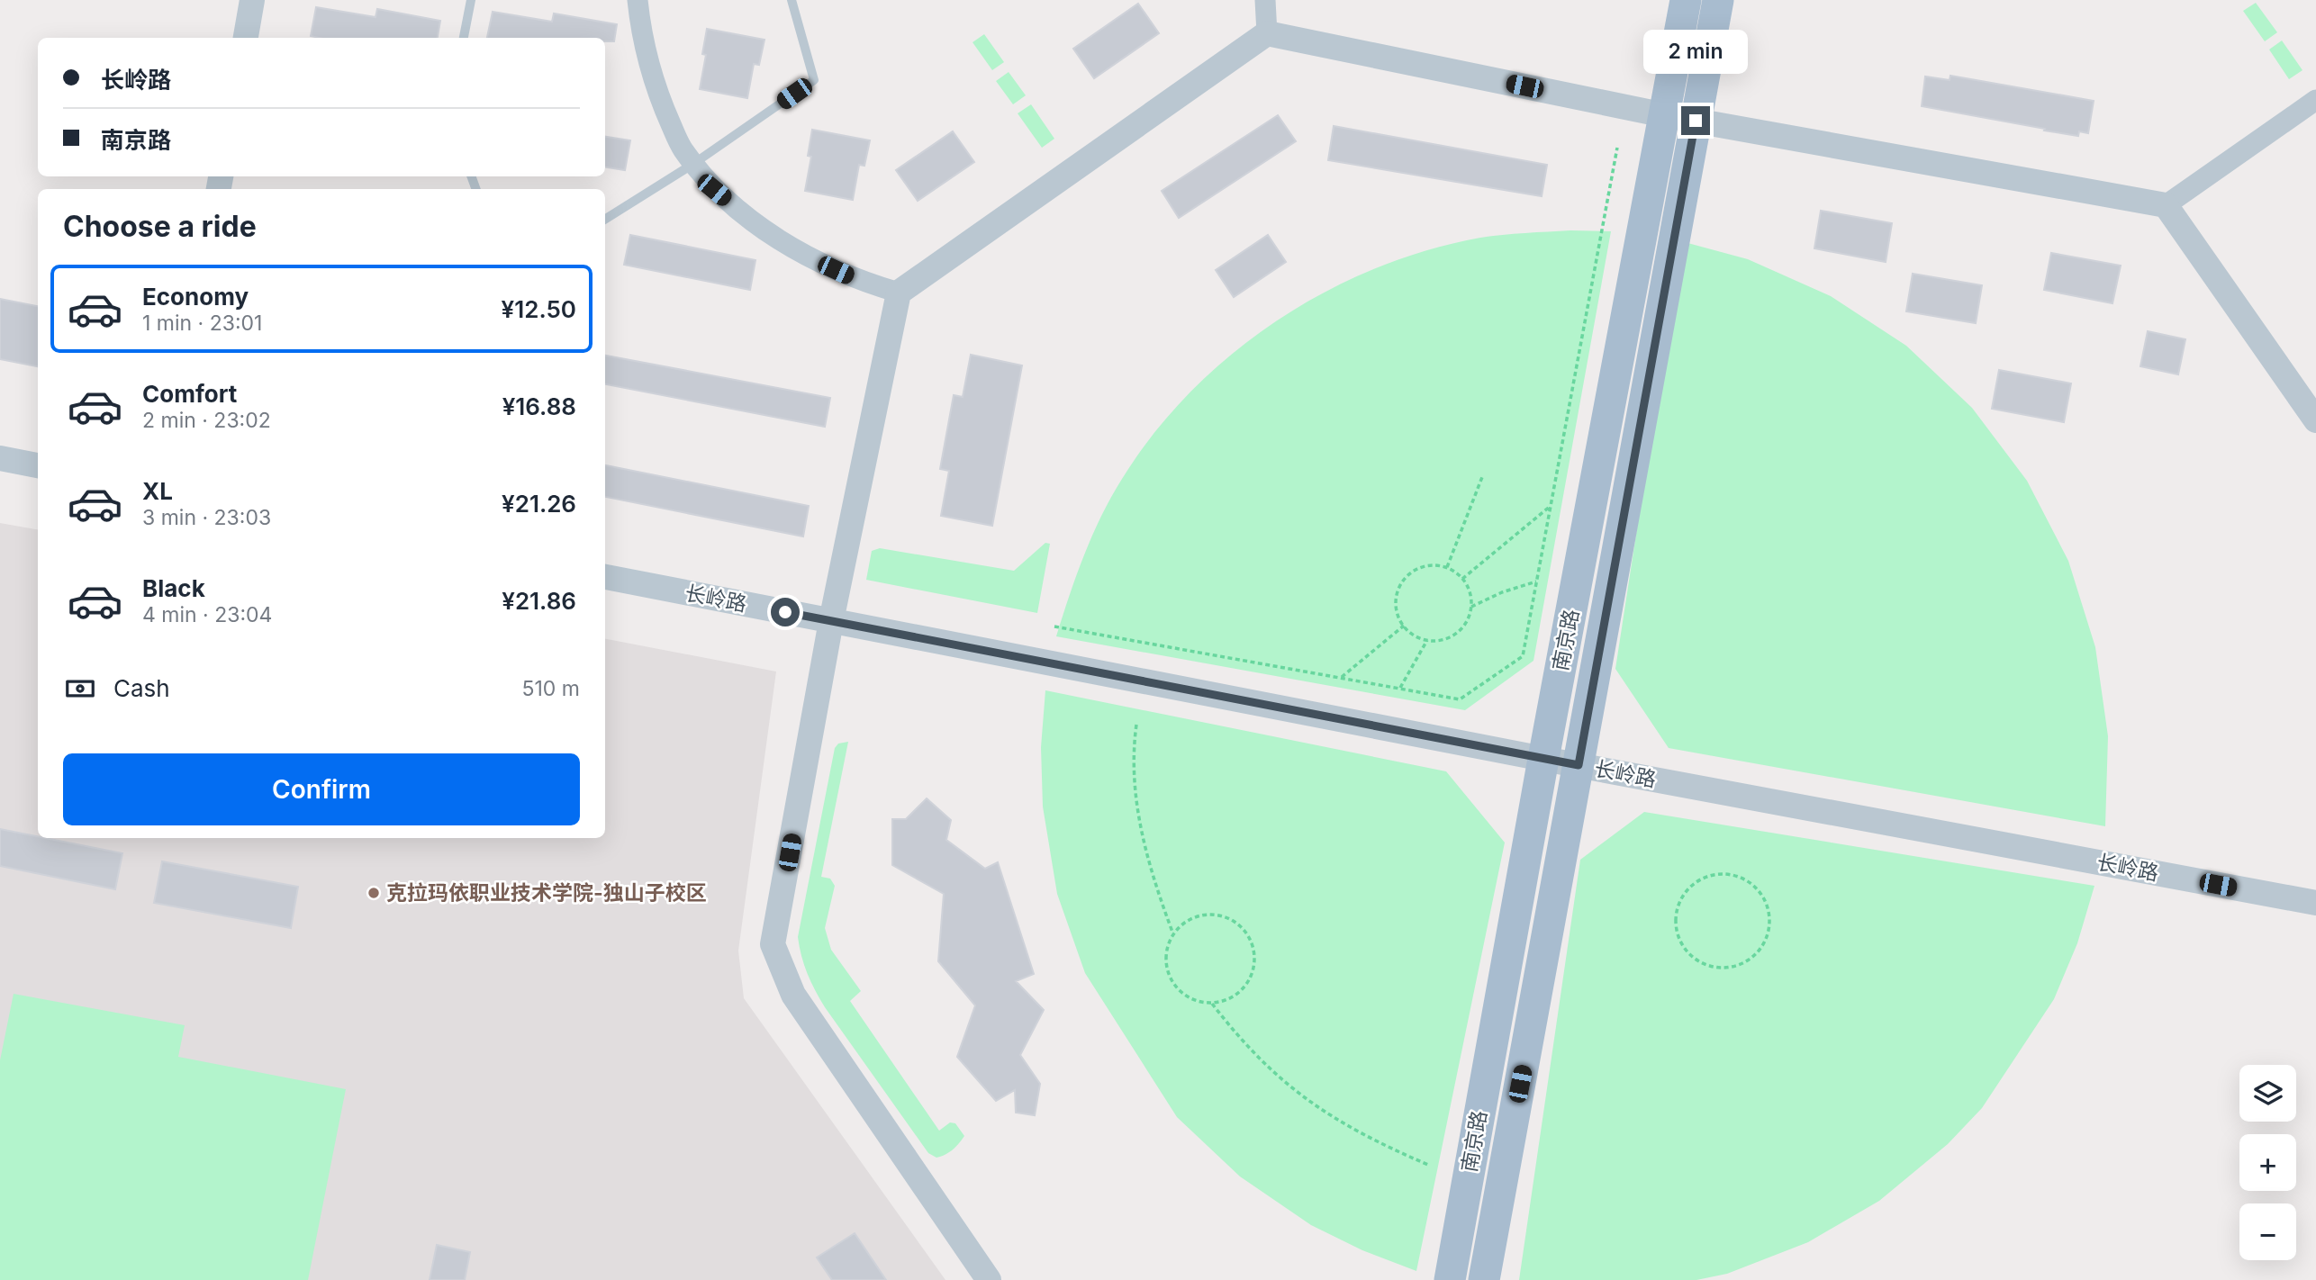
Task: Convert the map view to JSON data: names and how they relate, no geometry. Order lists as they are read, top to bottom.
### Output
{
  "streets": {
    "main road": ["南京路"],
    "street": ["长岭路"]
  },
  "crossings": [
    ["长岭路", "南京路"]
  ],
  "places": ["克拉玛依职业技术学院-独山子校区"],
  "page": {
    "bubble": "2 min",
    "banner": ["长岭路", "南京路"],
    "heading": "Choose a ride",
    "list": [
      {
        "name": "Economy",
        "note": "1 min · 23:01",
        "value": "¥12.50"
      },
      {
        "name": "Comfort",
        "note": "2 min · 23:02",
        "value": "¥16.88"
      },
      {
        "name": "XL",
        "note": "3 min · 23:03",
        "value": "¥21.26"
      },
      {
        "name": "Black",
        "note": "4 min · 23:04",
        "value": "¥21.86"
      }
    ],
    "pay": ["Cash", "510 m"],
    "buttons": "Confirm",
    "map_buttons": ["+", "−"]
  }
}
